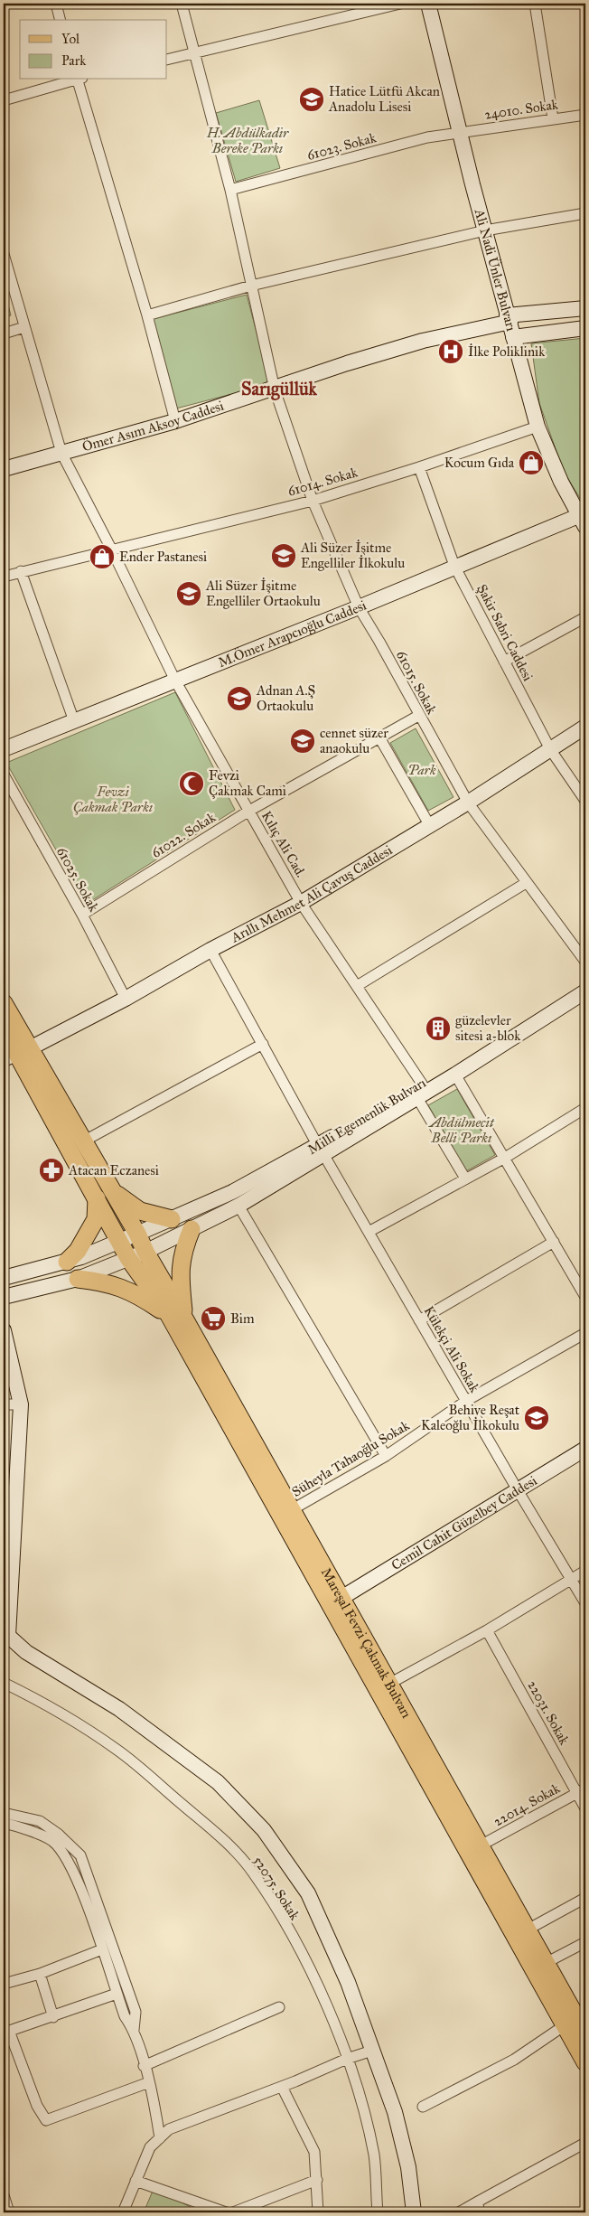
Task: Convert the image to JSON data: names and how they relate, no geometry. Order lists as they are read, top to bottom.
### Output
{
  "streets": {
    "main road": ["Mareşal Fevzi Çakmak Bulvarı"],
    "street": [
      "24010. Sokak",
      "61023. Sokak",
      "Ali Nadi Ünler Bulvarı",
      "Ömer Asım Aksoy Caddesi",
      "61014. Sokak",
      "Şakir Sabri Caddesi",
      "M.Ömer Arapcıoğlu Caddesi",
      "61015. Sokak",
      "61022. Sokak",
      "Kılıç Ali Cad.",
      "61025. Sokak",
      "Arıllı Mehmet Ali Çavuş Caddesi",
      "Milli Egemenlik Bulvarı",
      "Külekçi Ali Sokak",
      "Süheyla Tahaoğlu Sokak",
      "Cemil Cahit Güzelbey Caddesi",
      "22031. Sokak",
      "22014. Sokak",
      "52075. Sokak"
    ]
  },
  "crossings": [
    ["24010. Sokak", "61023. Sokak"],
    ["24010. Sokak", "Ali Nadi Ünler Bulvarı"],
    ["61023. Sokak", "Ali Nadi Ünler Bulvarı"],
    ["61023. Sokak", "61015. Sokak"],
    ["Ali Nadi Ünler Bulvarı", "Ömer Asım Aksoy Caddesi"],
    ["Ali Nadi Ünler Bulvarı", "61014. Sokak"],
    ["Ali Nadi Ünler Bulvarı", "M.Ömer Arapcıoğlu Caddesi"],
    ["Ömer Asım Aksoy Caddesi", "61015. Sokak"],
    ["Ömer Asım Aksoy Caddesi", "Kılıç Ali Cad."],
    ["61014. Sokak", "Şakir Sabri Caddesi"],
    ["61014. Sokak", "61015. Sokak"],
    ["61014. Sokak", "Kılıç Ali Cad."],
    ["Şakir Sabri Caddesi", "M.Ömer Arapcıoğlu Caddesi"],
    ["Şakir Sabri Caddesi", "Arıllı Mehmet Ali Çavuş Caddesi"],
    ["M.Ömer Arapcıoğlu Caddesi", "61015. Sokak"],
    ["M.Ömer Arapcıoğlu Caddesi", "Kılıç Ali Cad."],
    ["61015. Sokak", "61022. Sokak"],
    ["61015. Sokak", "Arıllı Mehmet Ali Çavuş Caddesi"],
    ["61022. Sokak", "Kılıç Ali Cad."],
    ["61022. Sokak", "61025. Sokak"],
    ["Kılıç Ali Cad.", "Arıllı Mehmet Ali Çavuş Caddesi"],
    ["Kılıç Ali Cad.", "Milli Egemenlik Bulvarı"],
    ["61025. Sokak", "Arıllı Mehmet Ali Çavuş Caddesi"],
    ["Arıllı Mehmet Ali Çavuş Caddesi", "Külekçi Ali Sokak"],
    ["Arıllı Mehmet Ali Çavuş Caddesi", "Mareşal Fevzi Çakmak Bulvarı"],
    ["Milli Egemenlik Bulvarı", "Külekçi Ali Sokak"],
    ["Milli Egemenlik Bulvarı", "Mareşal Fevzi Çakmak Bulvarı"],
    ["Külekçi Ali Sokak", "Süheyla Tahaoğlu Sokak"],
    ["Külekçi Ali Sokak", "Cemil Cahit Güzelbey Caddesi"],
    ["Süheyla Tahaoğlu Sokak", "Mareşal Fevzi Çakmak Bulvarı"],
    ["Cemil Cahit Güzelbey Caddesi", "Mareşal Fevzi Çakmak Bulvarı"],
    ["Mareşal Fevzi Çakmak Bulvarı", "22014. Sokak"],
    ["22031. Sokak", "22014. Sokak"]
  ],
  "districts": ["Sarıgüllük"],
  "parks": [
    "H. Abdülkadir Bereke Parkı",
    "Park",
    "Fevzi Çakmak Parkı",
    "Abdülmecit Belli Parkı"
  ],
  "places": {
    "school or university": [
      "Hatice Lütfü Akcan Anadolu Lisesi",
      "Ali Süzer İşitme Engelliler İlkokulu",
      "Ali Süzer İşitme Engelliler Ortaokulu",
      "Adnan A.Ş Ortaokulu",
      "cennet süzer anaokulu",
      "Behiye Reşat Kaleoğlu İlkokulu"
    ],
    "hospital": ["İlke Poliklinik"],
    "shop": ["Kocum Gıda", "Ender Pastanesi"],
    "mosque": ["Fevzi Çakmak Cami"],
    "building": ["güzelevler sitesi a-blok"],
    "pharmacy": ["Atacan Eczanesi"],
    "supermarket": ["Bim"]
  },
  "legend": ["Yol", "Park"]
}
